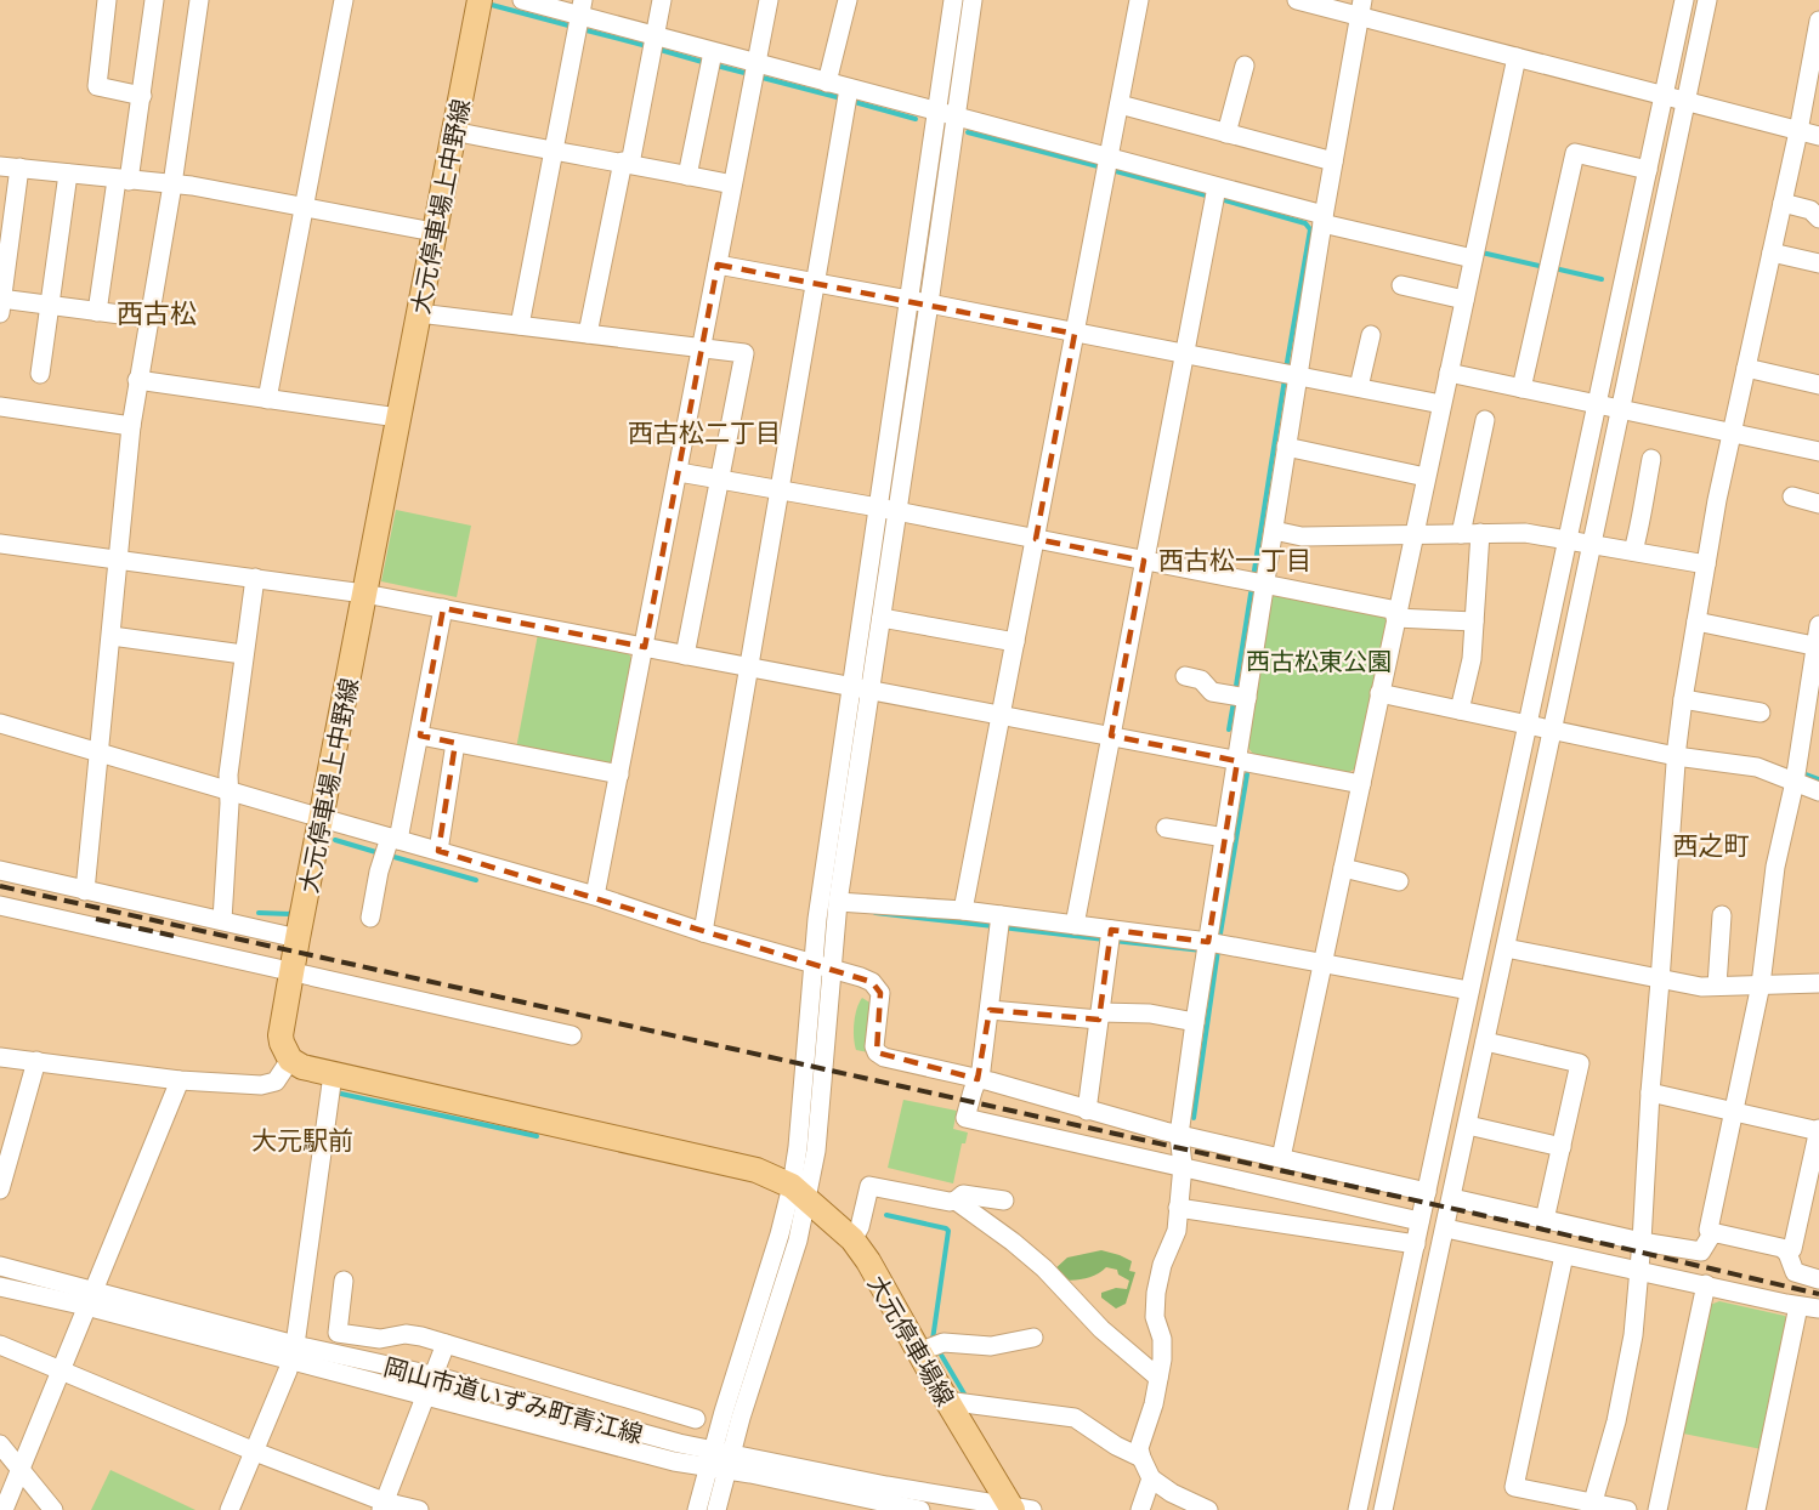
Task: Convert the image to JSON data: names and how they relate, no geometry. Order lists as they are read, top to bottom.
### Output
{
  "streets": {
    "main road": ["大元停車場上中野線", "大元停車場線"],
    "street": ["岡山市道いずみ町青江線"]
  },
  "crossings": [
    ["大元停車場線", "岡山市道いずみ町青江線"]
  ],
  "districts": [
    "西古松",
    "西古松二丁目",
    "西古松一丁目",
    "西之町",
    "大元駅前"
  ],
  "parks": ["西古松東公園"]
}
